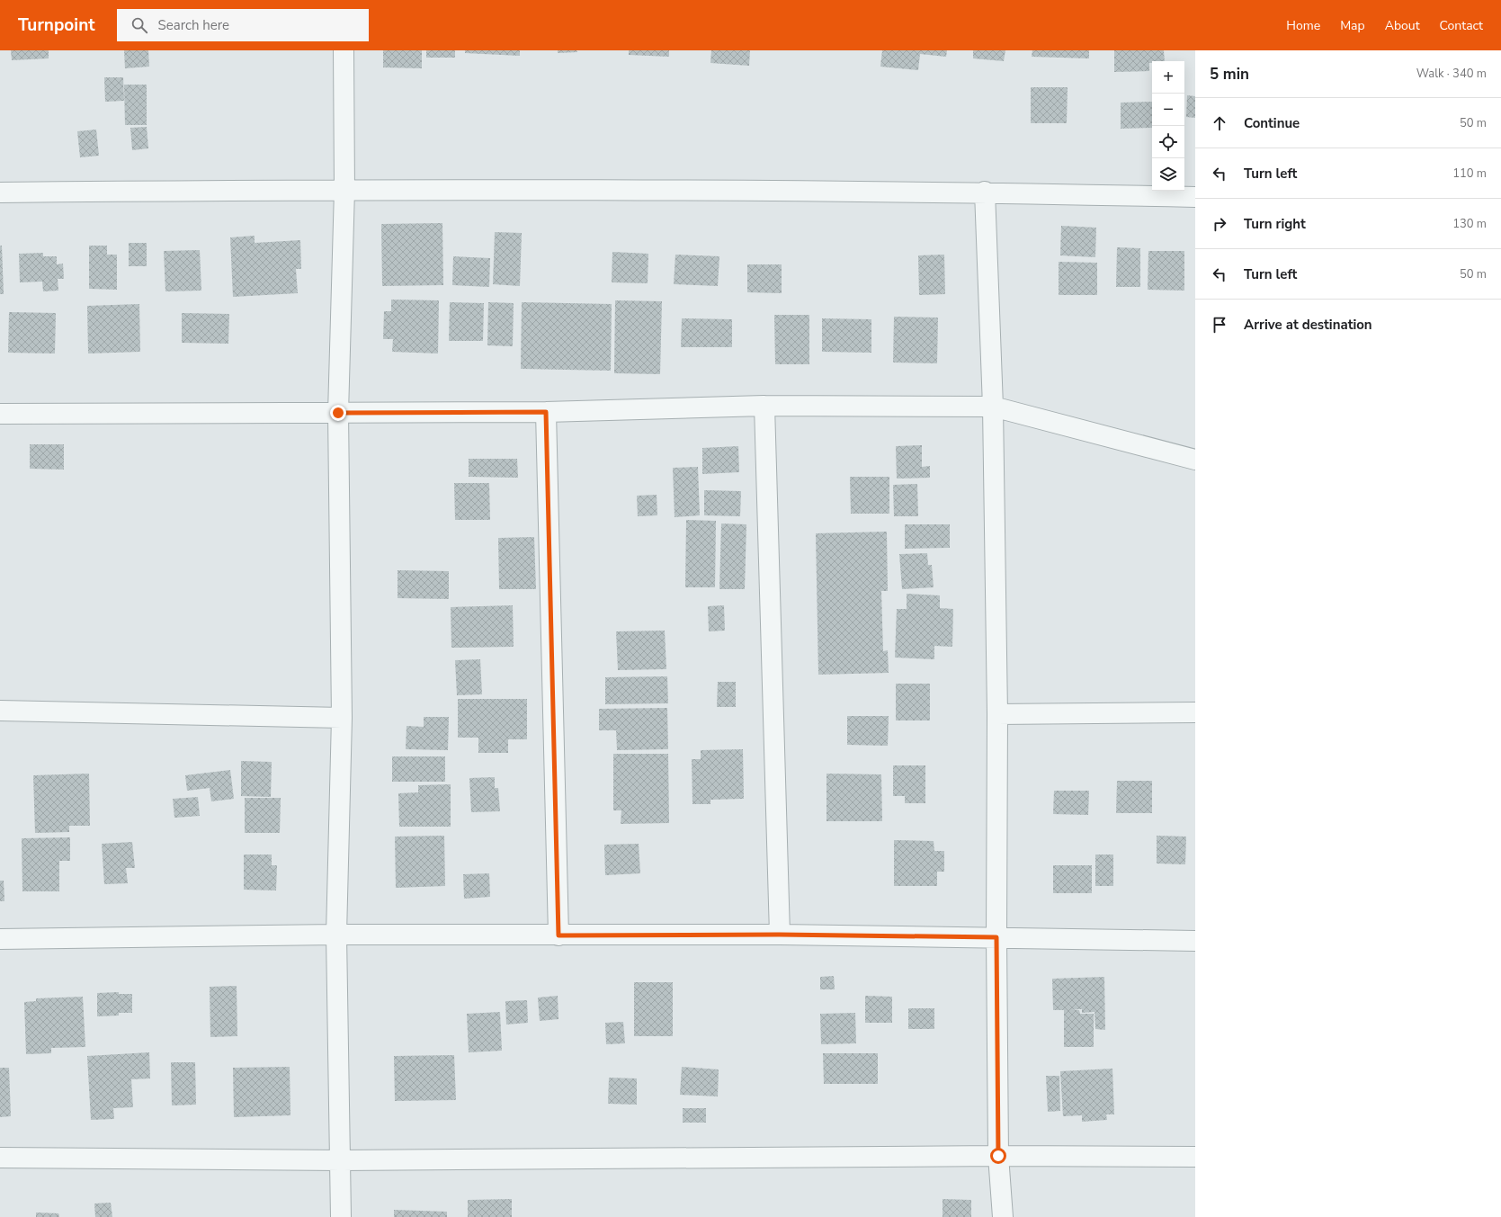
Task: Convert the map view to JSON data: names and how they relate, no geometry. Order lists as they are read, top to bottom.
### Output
{
  "page": {
    "header": "Turnpoint",
    "search": "Search here",
    "nav": [
      "Home",
      "Map",
      "About",
      "Contact"
    ],
    "heading": ["5 min", "Walk · 340 m"],
    "map_buttons": ["+", "−"],
    "list": [
      ["Continue", "50 m"],
      ["Turn left", "110 m"],
      ["Turn right", "130 m"],
      ["Turn left", "50 m"],
      "Arrive at destination"
    ]
  }
}
